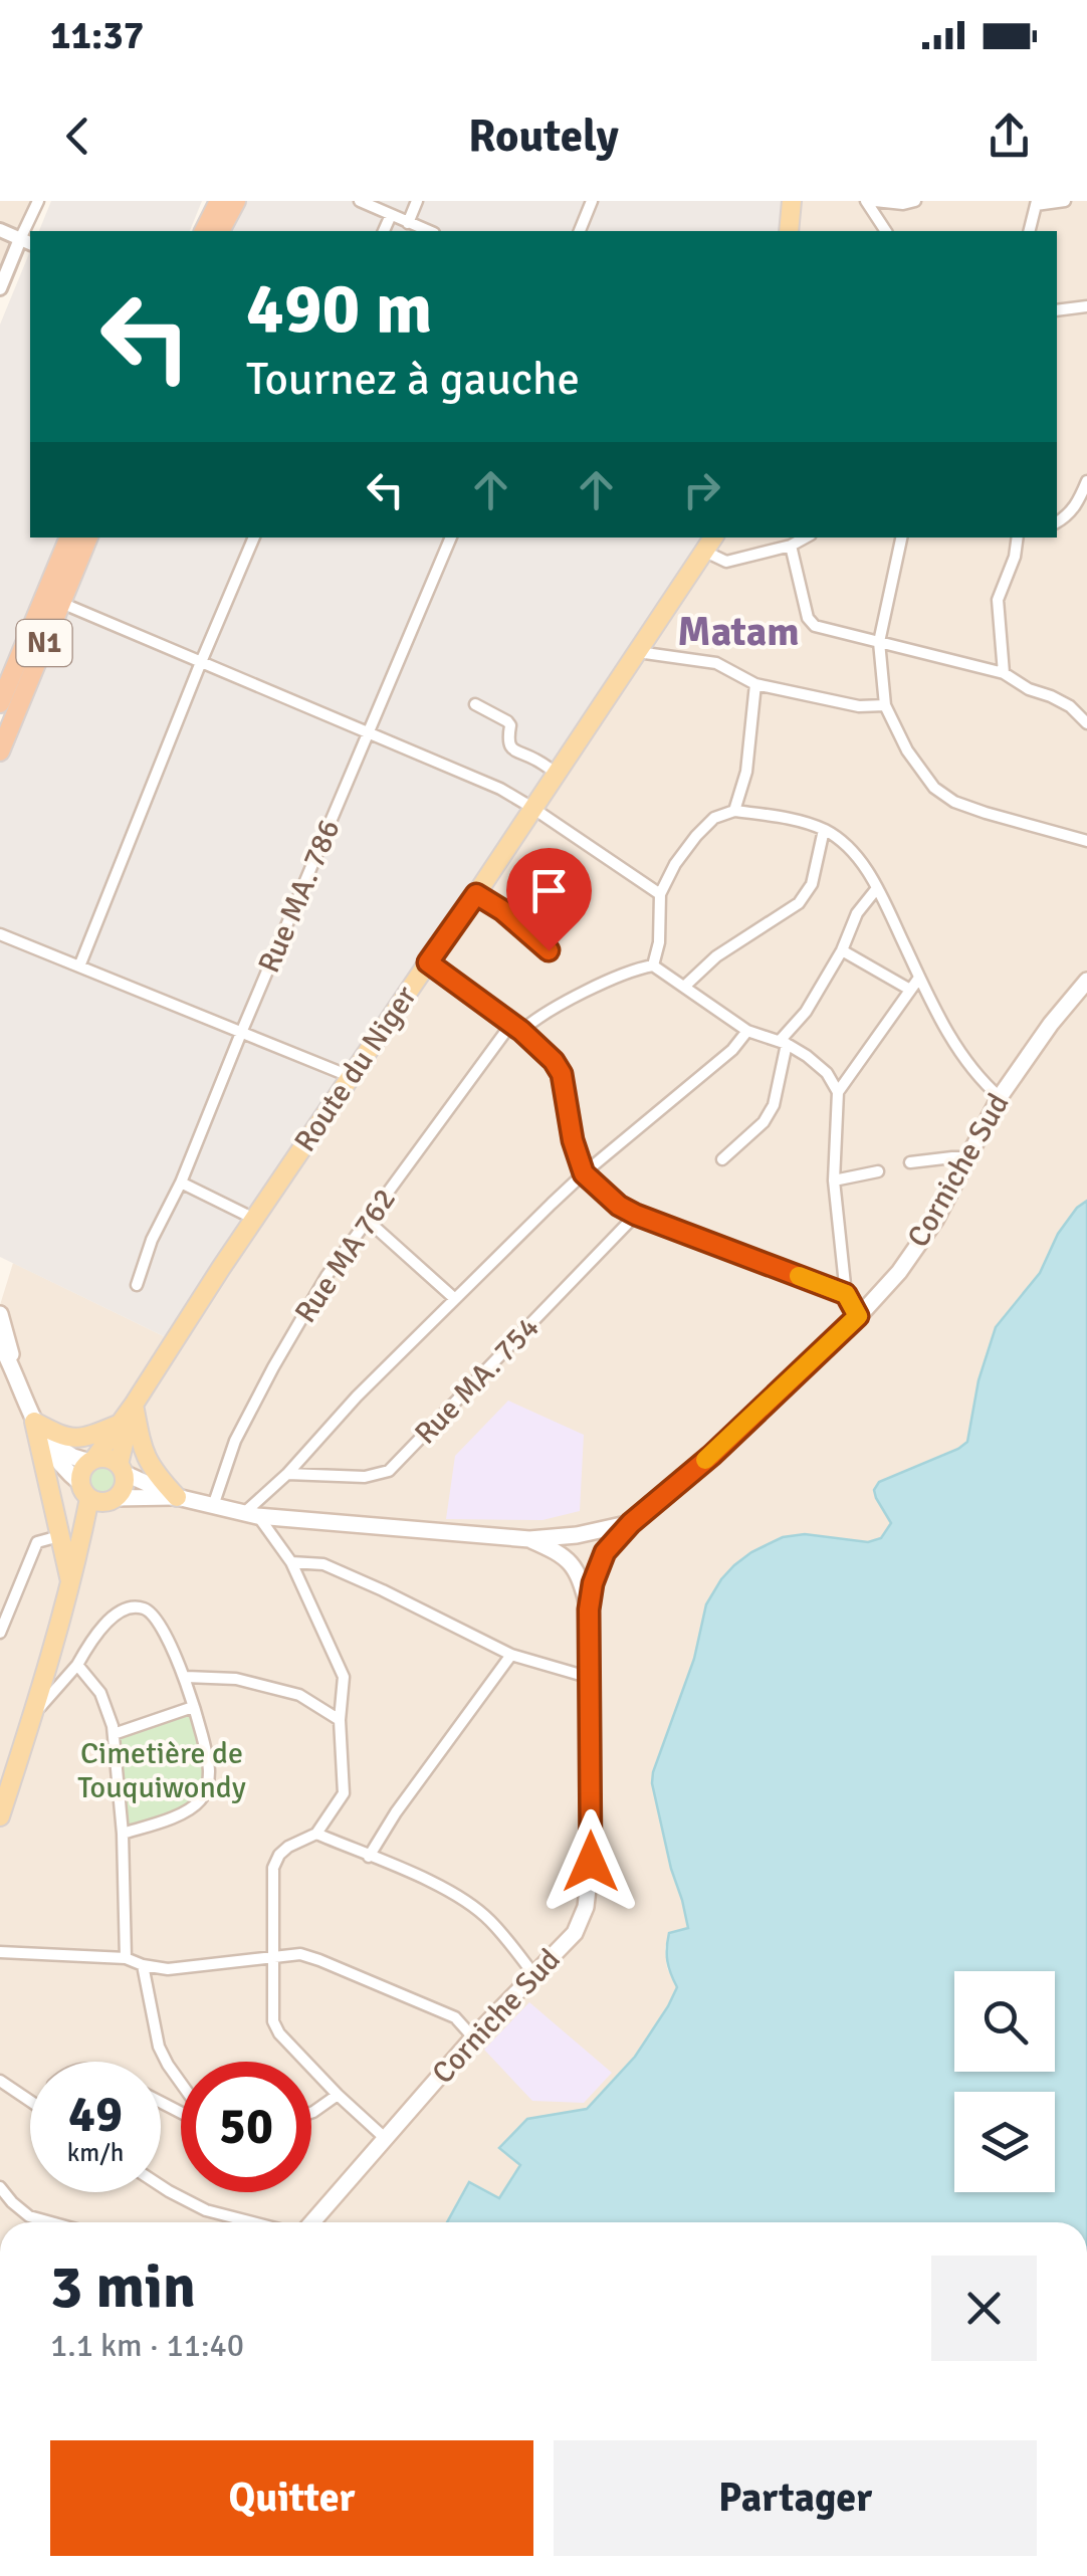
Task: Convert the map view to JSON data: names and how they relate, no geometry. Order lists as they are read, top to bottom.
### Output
{
  "streets": {
    "highway": ["N1"],
    "main road": ["Route du Niger", "Corniche Sud"],
    "street": ["Rue MA. 786", "Rue MA 762", "Rue MA. 754"]
  },
  "districts": ["Matam"],
  "parks": ["Cimetière de Touquiwondy"],
  "page": {
    "status": "11:37",
    "header": "Routely",
    "turn": ["490 m", "Tournez à gauche"],
    "speed": "49 km/h",
    "limit": "50",
    "heading": ["3 min", "1.1 km · 11:40"],
    "buttons": ["Quitter", "Partager"]
  }
}
